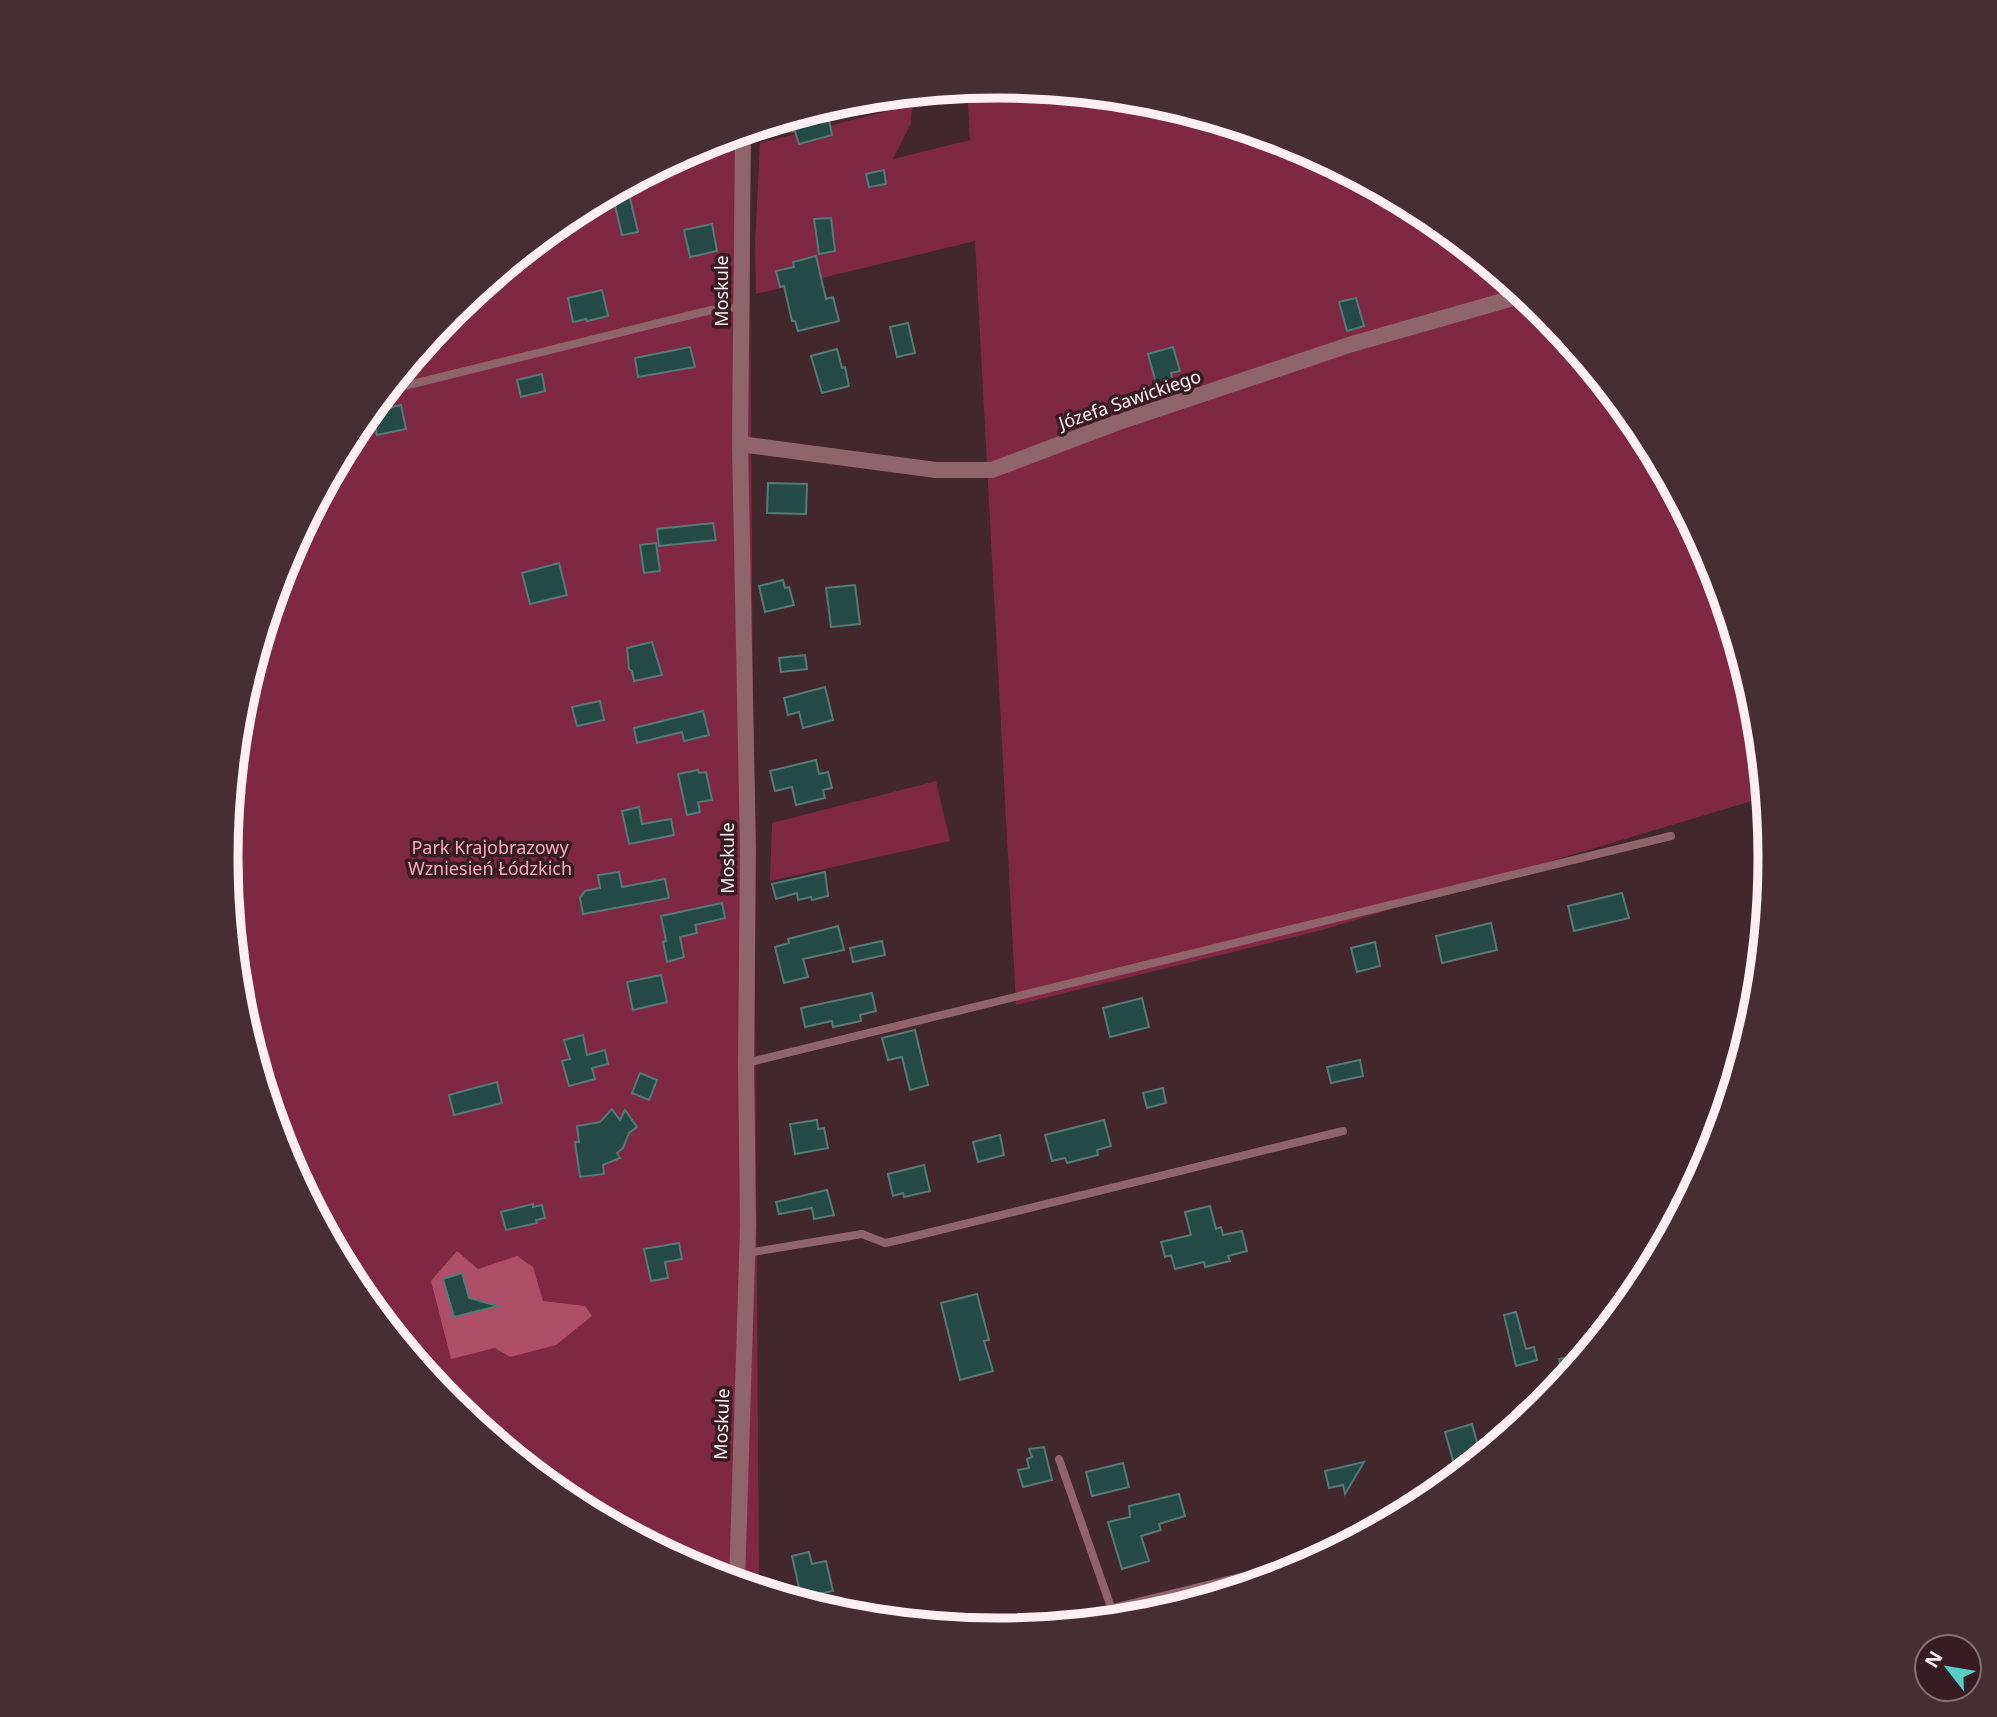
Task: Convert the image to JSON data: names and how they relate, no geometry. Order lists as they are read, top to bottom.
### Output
{
  "streets": {
    "street": ["Moskule", "Józefa Sawickiego"]
  },
  "crossings": [
    ["Moskule", "Józefa Sawickiego"]
  ],
  "parks": ["Park Krajobrazowy Wzniesień Łódzkich"],
  "north": "top left"
}
